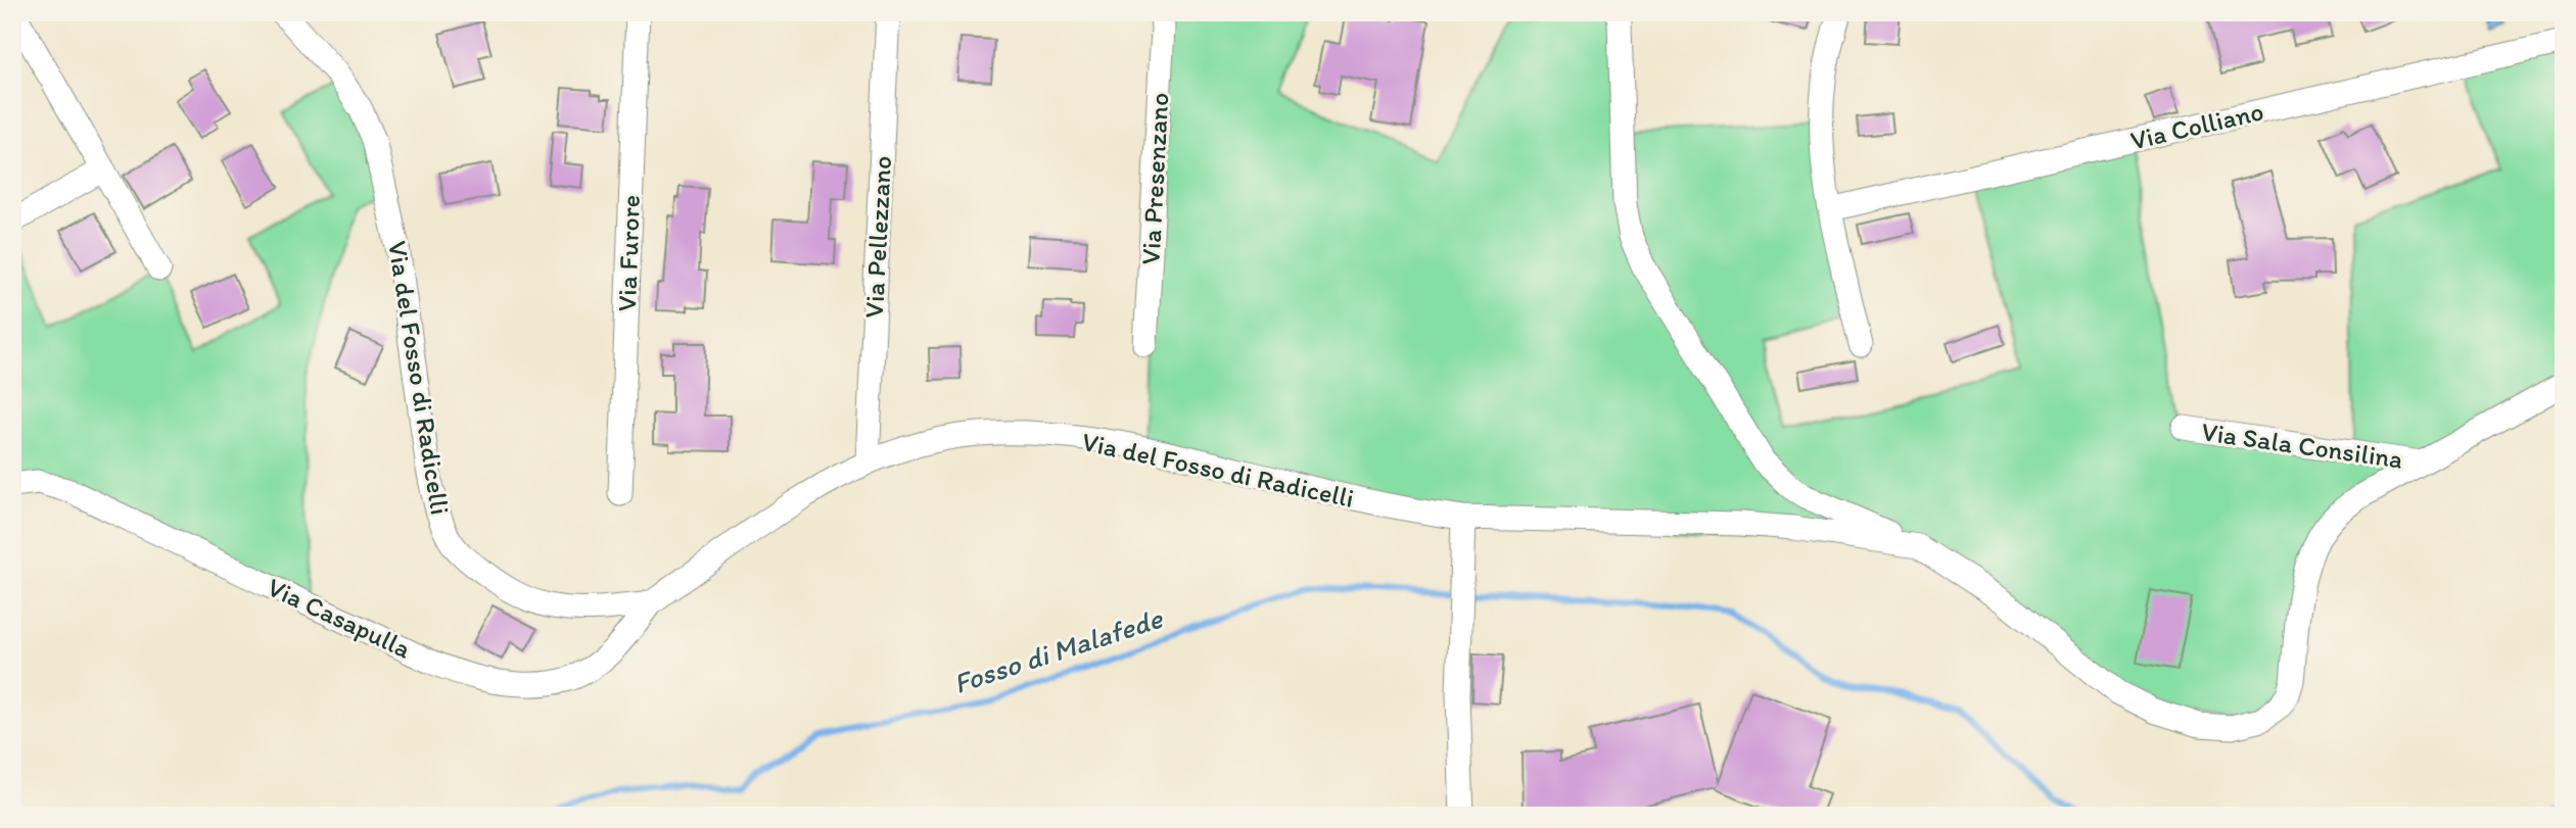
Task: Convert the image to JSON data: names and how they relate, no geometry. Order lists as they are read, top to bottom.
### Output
{
  "streets": {
    "street": [
      "Via Colliano",
      "Via Presenzano",
      "Via Pellezzano",
      "Via Furore",
      "Via del Fosso di Radicelli",
      "Via Sala Consilina",
      "Via Casapulla"
    ]
  },
  "crossings": [
    ["Via Pellezzano", "Via del Fosso di Radicelli"],
    ["Via del Fosso di Radicelli", "Via Sala Consilina"],
    ["Via del Fosso di Radicelli", "Via Casapulla"]
  ],
  "water": ["Fosso di Malafede"]
}
